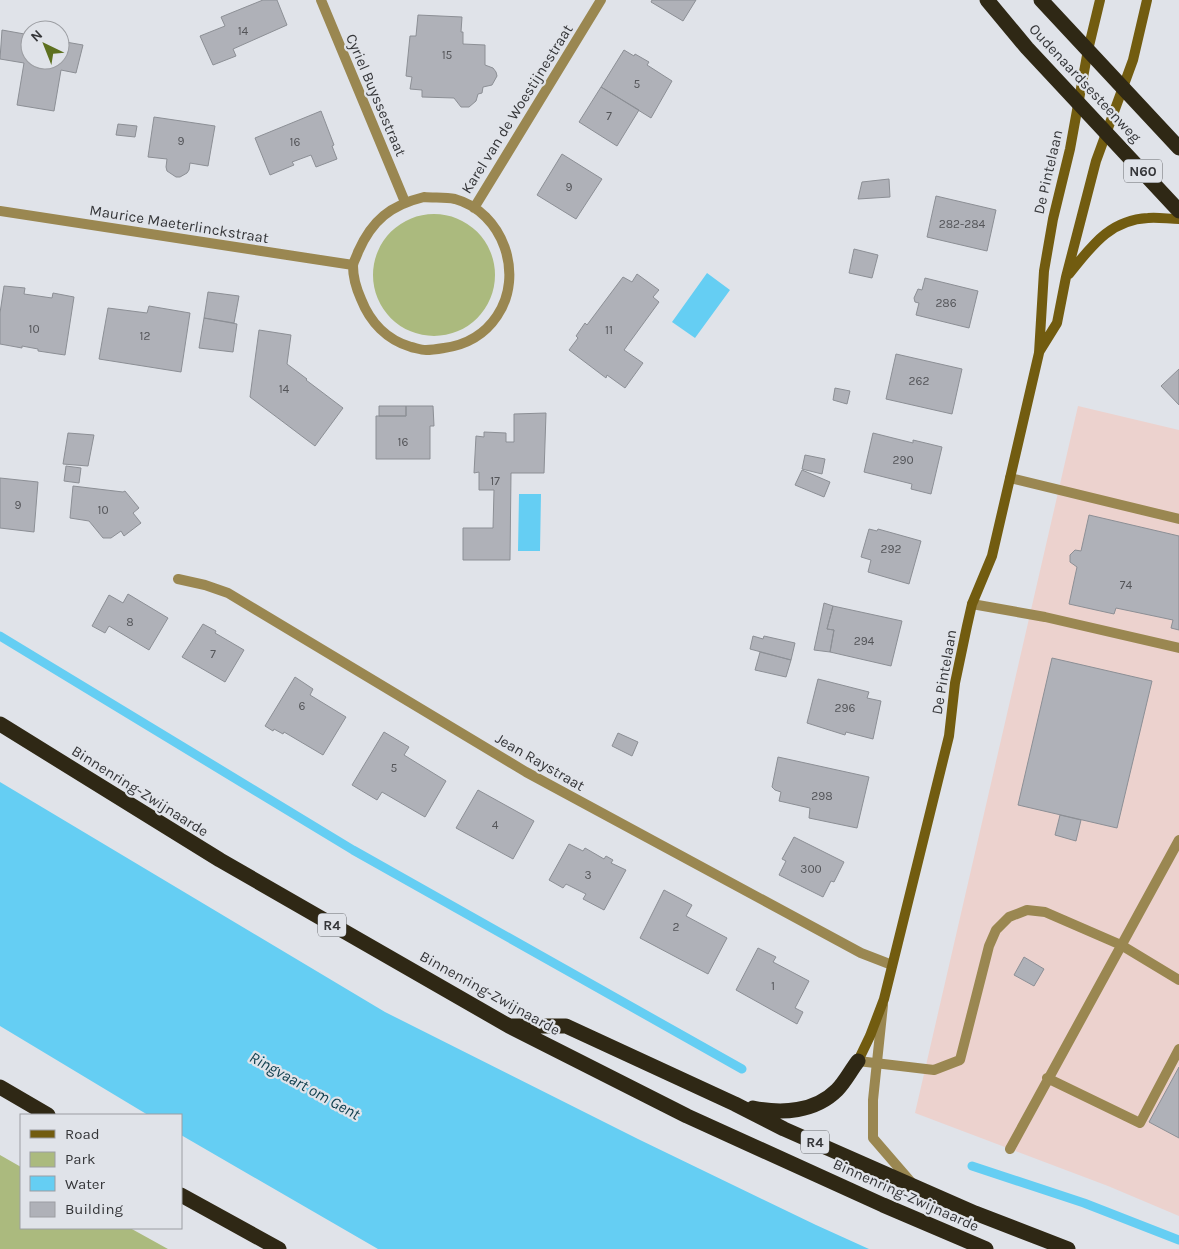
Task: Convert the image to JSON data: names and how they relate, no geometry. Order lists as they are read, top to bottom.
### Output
{
  "streets": {
    "highway": [
      "Oudenaardsesteenweg",
      "N60",
      "Binnenring-Zwijnaarde",
      "R4"
    ],
    "main road": ["De Pintelaan"],
    "street": [
      "Cyriel Buyssestraat",
      "Karel van de Woestijnestraat",
      "Maurice Maeterlinckstraat",
      "Jean Raystraat"
    ]
  },
  "crossings": [
    ["Oudenaardsesteenweg", "De Pintelaan"],
    ["Cyriel Buyssestraat", "Karel van de Woestijnestraat"],
    ["Cyriel Buyssestraat", "Maurice Maeterlinckstraat"],
    ["Karel van de Woestijnestraat", "Maurice Maeterlinckstraat"],
    ["De Pintelaan", "Jean Raystraat"],
    ["De Pintelaan", "R4"],
    ["Binnenring-Zwijnaarde", "R4"]
  ],
  "water": ["Ringvaart om Gent"],
  "house_numbers": [
    "14",
    "15",
    "5",
    "7",
    "9",
    "16",
    "9",
    "282-284",
    "286",
    "10",
    "11",
    "12",
    "262",
    "14",
    "16",
    "290",
    "17",
    "9",
    "10",
    "292",
    "74",
    "8",
    "294",
    "7",
    "6",
    "296",
    "5",
    "298",
    "4",
    "300",
    "3",
    "2",
    "1"
  ],
  "legend": [
    "Road",
    "Park",
    "Water",
    "Building"
  ],
  "north": "top left"
}
